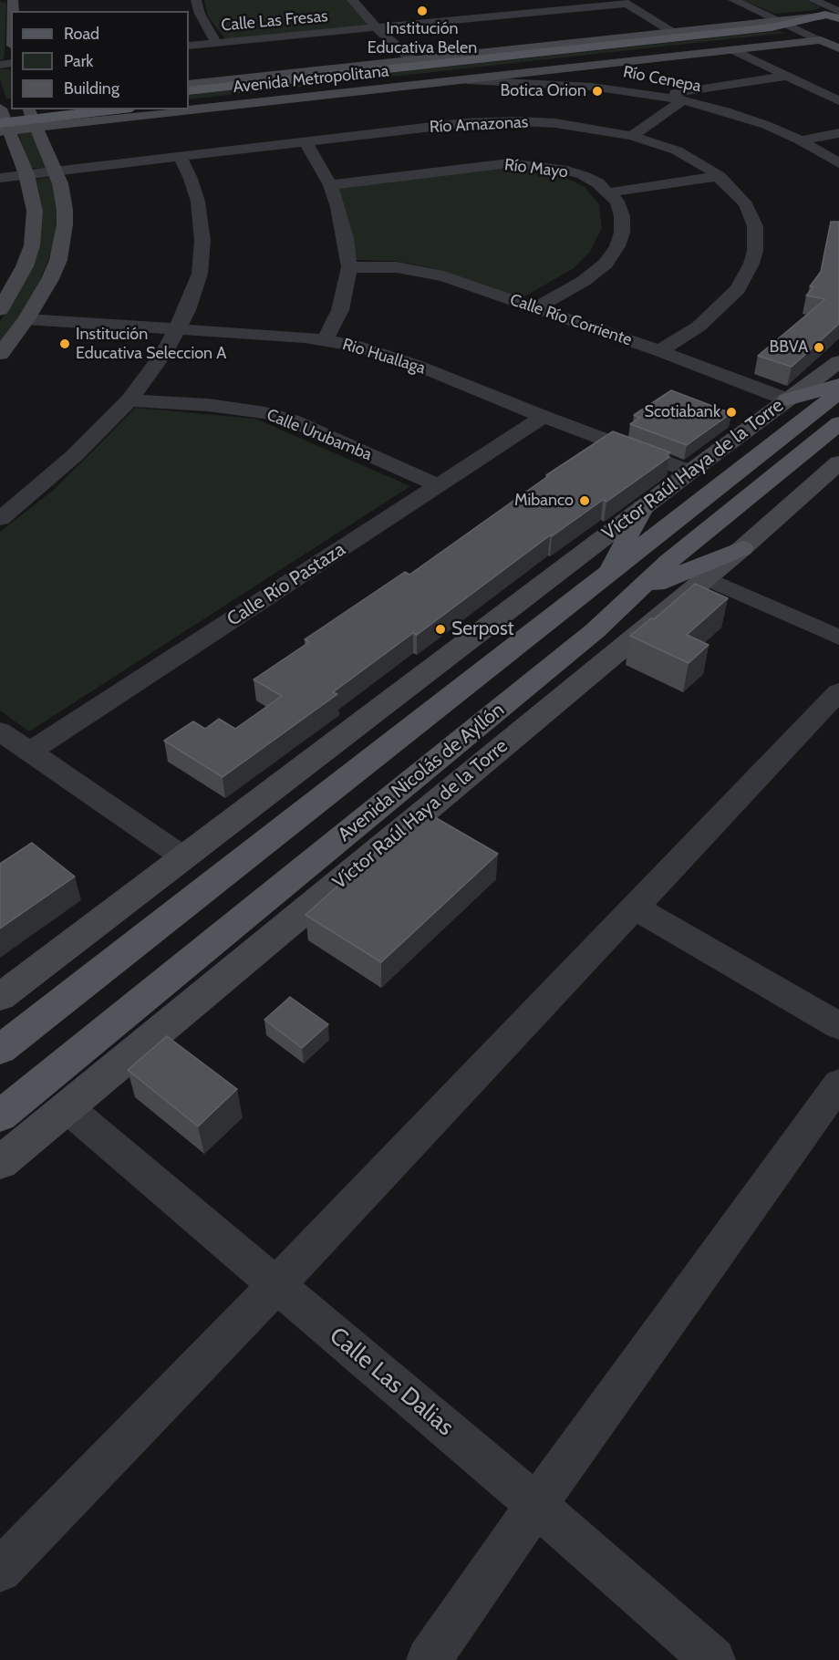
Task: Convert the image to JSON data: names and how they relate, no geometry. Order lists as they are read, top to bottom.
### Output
{
  "streets": {
    "main road": ["Avenida Metropolitana", "Avenida Nicolás de Ayllón"],
    "street": [
      "Calle Las Fresas",
      "Río Cenepa",
      "Río Amazonas",
      "Río Mayo",
      "Calle Río Corriente",
      "Rio Huallaga",
      "Calle Urubamba",
      "Víctor Raúl Haya de la Torre",
      "Calle Río Pastaza",
      "Calle Las Dalias"
    ]
  },
  "crossings": [
    ["Avenida Metropolitana", "Río Cenepa"],
    ["Río Amazonas", "Calle Río Corriente"],
    ["Río Mayo", "Calle Río Corriente"],
    ["Calle Río Corriente", "Víctor Raúl Haya de la Torre"],
    ["Rio Huallaga", "Víctor Raúl Haya de la Torre"],
    ["Rio Huallaga", "Calle Río Pastaza"],
    ["Calle Urubamba", "Calle Río Pastaza"],
    ["Víctor Raúl Haya de la Torre", "Calle Las Dalias"]
  ],
  "places": [
    "Institución Educativa Belen",
    "Botica Orion",
    "Institución Educativa Seleccion A",
    "BBVA",
    "Scotiabank",
    "Mibanco",
    "Serpost"
  ],
  "legend": ["Road", "Park", "Building"]
}
